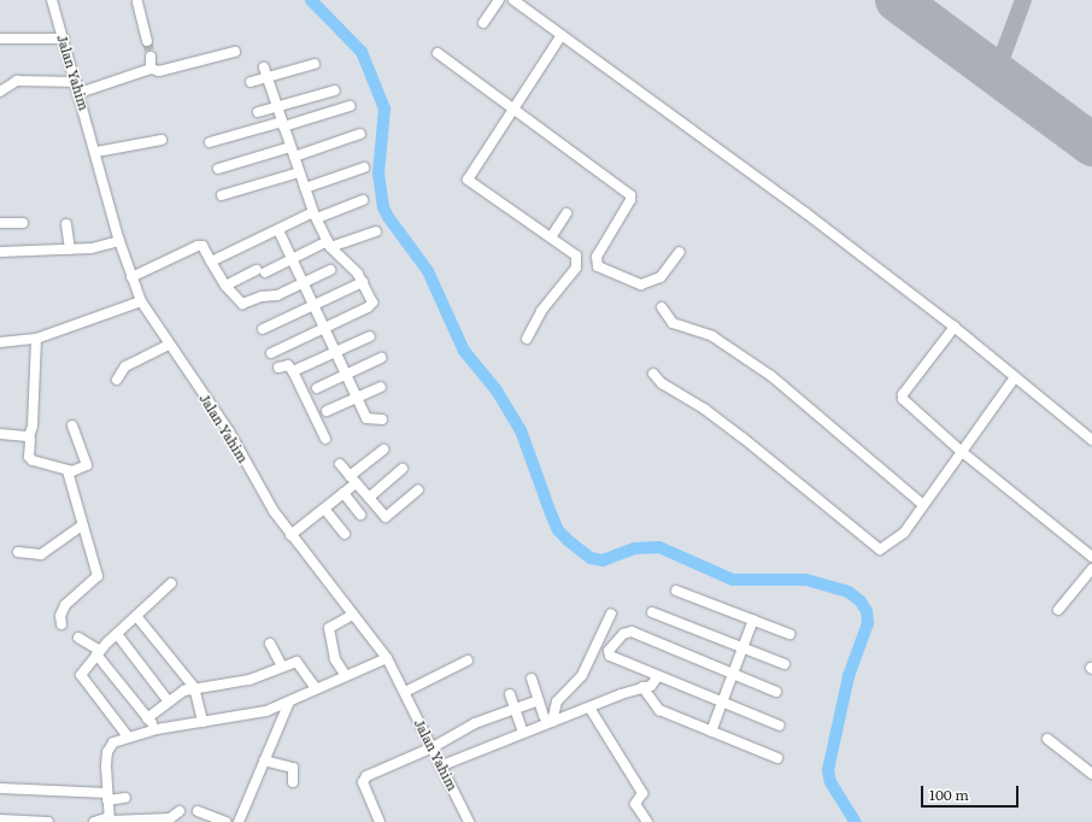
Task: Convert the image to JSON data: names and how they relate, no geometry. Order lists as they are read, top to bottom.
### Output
{
  "streets": {
    "street": ["Jalan Yahim"]
  },
  "scale_bar": "100 m"
}
